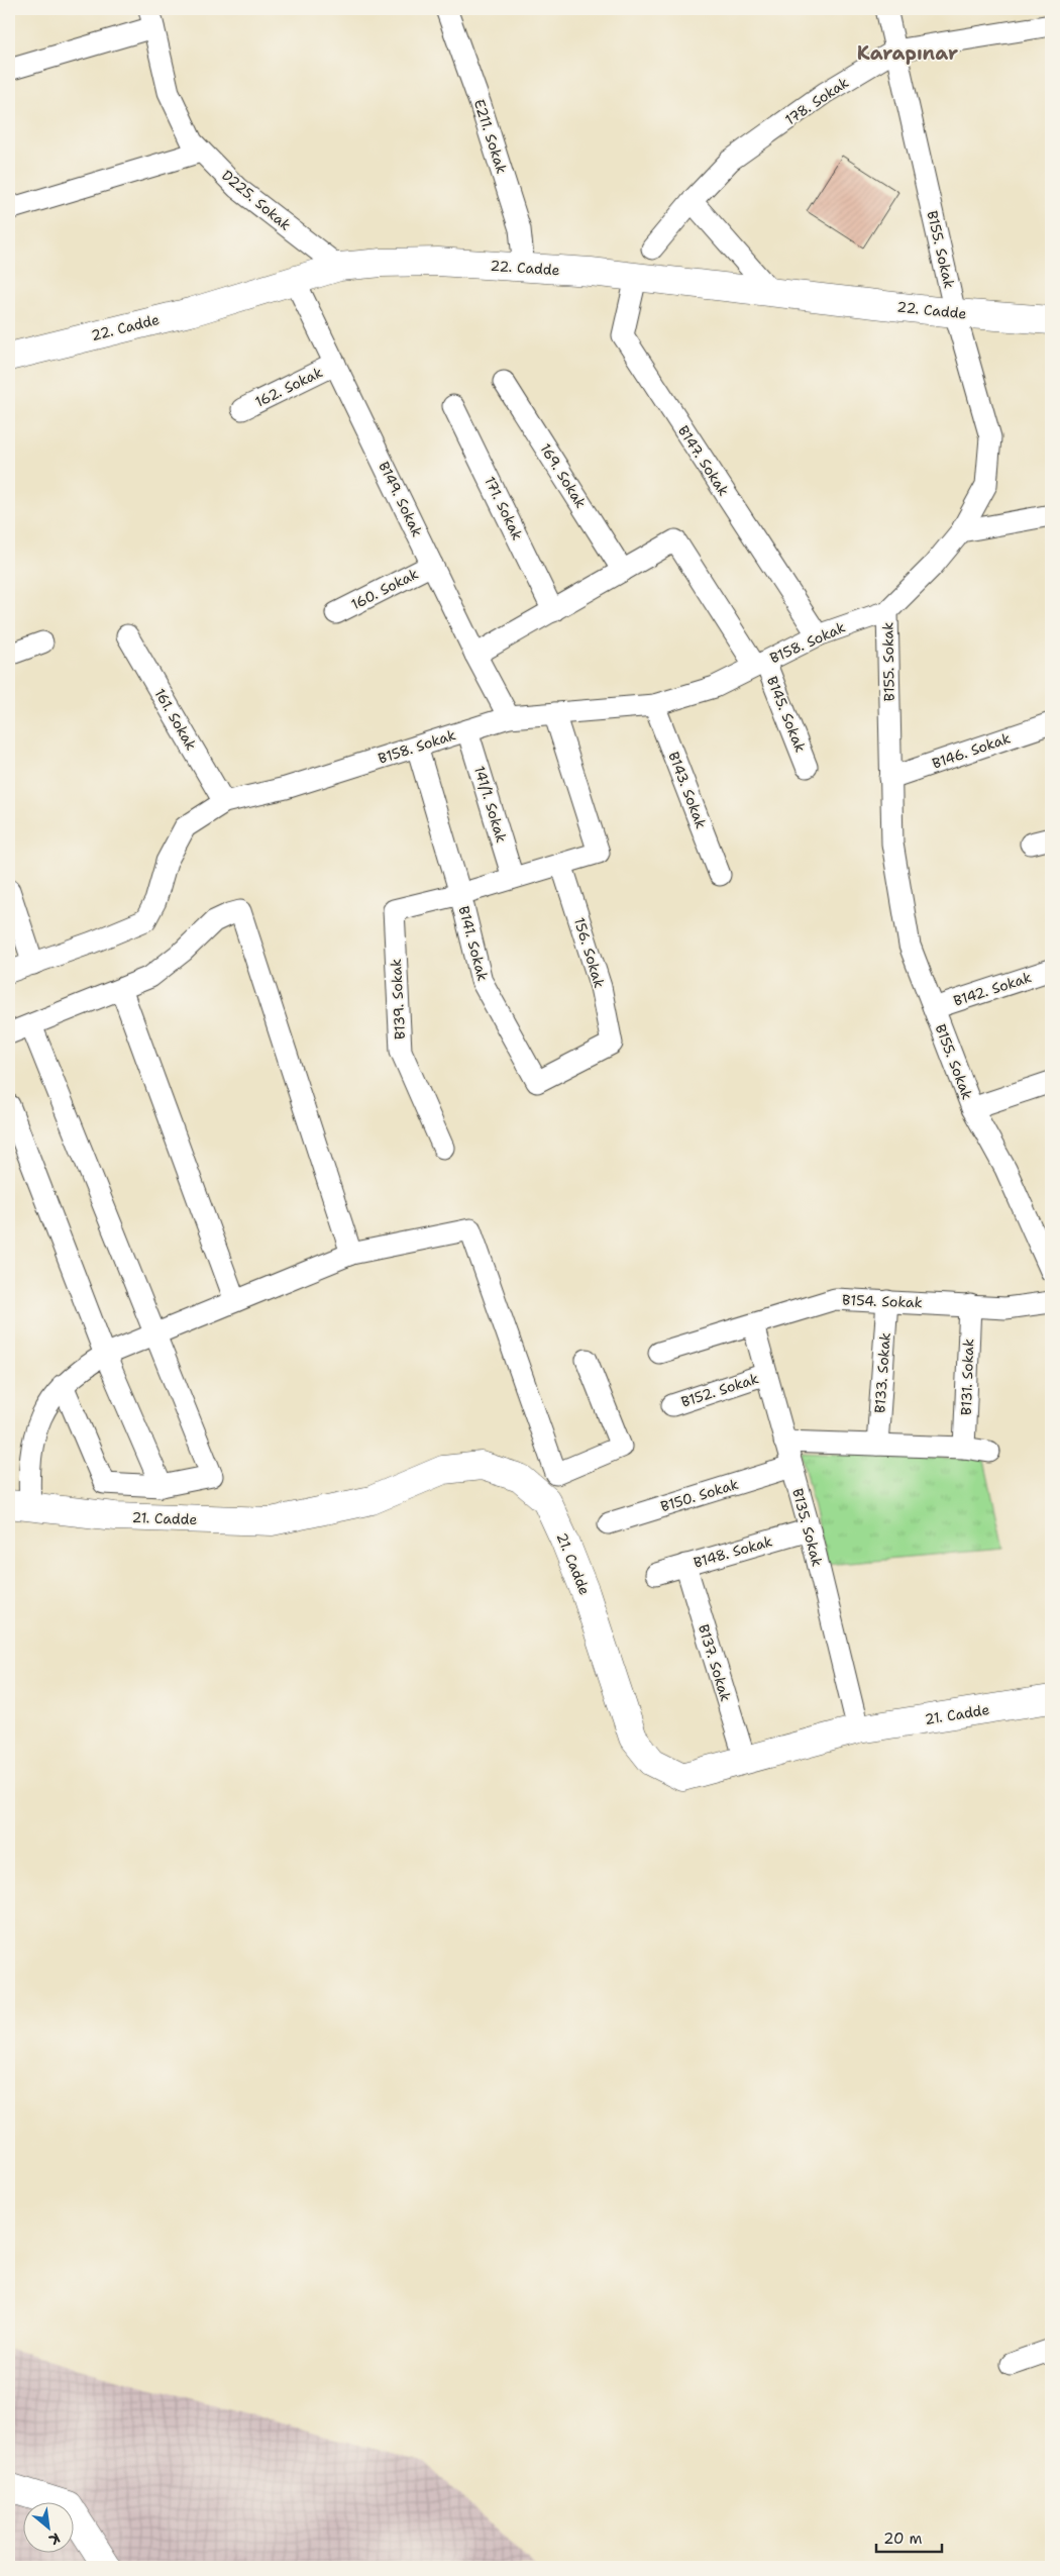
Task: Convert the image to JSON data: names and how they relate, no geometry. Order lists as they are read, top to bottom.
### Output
{
  "streets": {
    "main road": ["22. Cadde", "21. Cadde"],
    "street": [
      "178. Sokak",
      "E211. Sokak",
      "D225. Sokak",
      "B155. Sokak",
      "162. Sokak",
      "B147. Sokak",
      "169. Sokak",
      "B149. Sokak",
      "171. Sokak",
      "160. Sokak",
      "B158. Sokak",
      "B145. Sokak",
      "161. Sokak",
      "B146. Sokak",
      "B143. Sokak",
      "141/1. Sokak",
      "B141. Sokak",
      "156. Sokak",
      "B142. Sokak",
      "B139. Sokak",
      "B154. Sokak",
      "B133. Sokak",
      "B131. Sokak",
      "B152. Sokak",
      "B150. Sokak",
      "B135. Sokak",
      "B148. Sokak",
      "B137. Sokak"
    ]
  },
  "crossings": [
    ["178. Sokak", "B155. Sokak"],
    ["E211. Sokak", "22. Cadde"],
    ["D225. Sokak", "22. Cadde"],
    ["B155. Sokak", "22. Cadde"],
    ["B155. Sokak", "B158. Sokak"],
    ["B155. Sokak", "B146. Sokak"],
    ["B155. Sokak", "B142. Sokak"],
    ["22. Cadde", "B147. Sokak"],
    ["22. Cadde", "B149. Sokak"],
    ["162. Sokak", "B149. Sokak"],
    ["B147. Sokak", "B158. Sokak"],
    ["169. Sokak", "B145. Sokak"],
    ["B149. Sokak", "160. Sokak"],
    ["B149. Sokak", "B158. Sokak"],
    ["B158. Sokak", "B145. Sokak"],
    ["B158. Sokak", "161. Sokak"],
    ["B158. Sokak", "B143. Sokak"],
    ["B158. Sokak", "141/1. Sokak"],
    ["B158. Sokak", "B141. Sokak"],
    ["B141. Sokak", "156. Sokak"],
    ["B141. Sokak", "B139. Sokak"],
    ["B154. Sokak", "B133. Sokak"],
    ["B154. Sokak", "B131. Sokak"],
    ["B154. Sokak", "B135. Sokak"],
    ["B152. Sokak", "B135. Sokak"],
    ["B150. Sokak", "B135. Sokak"],
    ["21. Cadde", "B135. Sokak"],
    ["21. Cadde", "B137. Sokak"],
    ["B135. Sokak", "B148. Sokak"],
    ["B148. Sokak", "B137. Sokak"]
  ],
  "districts": ["Karapınar"],
  "scale_bar": "20 m",
  "north": "bottom right"
}
